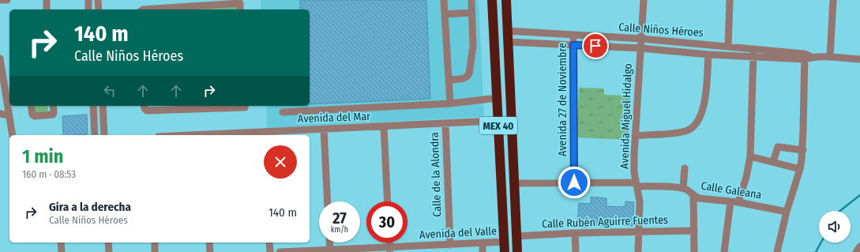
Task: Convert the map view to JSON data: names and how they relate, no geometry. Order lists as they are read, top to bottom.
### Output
{
  "streets": {
    "highway": ["MEX 40"],
    "street": [
      "Calle Niños Héroes",
      "Avenida 27 de Noviembre",
      "Avenida Miguel Hidalgo",
      "Avenida del Mar",
      "Calle de la Alondra",
      "Calle Galeana",
      "Calle Rubén Aguirre Fuentes",
      "Avenida del Valle"
    ]
  },
  "crossings": [
    ["Calle Niños Héroes", "Avenida 27 de Noviembre"],
    ["Calle Niños Héroes", "Avenida Miguel Hidalgo"],
    ["Calle Niños Héroes", "MEX 40"],
    ["Avenida Miguel Hidalgo", "Calle Rubén Aguirre Fuentes"],
    ["Avenida del Mar", "MEX 40"],
    ["Avenida del Mar", "Calle de la Alondra"],
    ["MEX 40", "Calle Rubén Aguirre Fuentes"],
    ["MEX 40", "Avenida del Valle"],
    ["Calle de la Alondra", "Avenida del Valle"]
  ],
  "page": {
    "turn": ["140 m", "Calle Niños Héroes"],
    "heading": ["1 min", "160 m · 08:53"],
    "list": [
      {
        "name": "Gira a la derecha",
        "note": "Calle Niños Héroes",
        "value": "140 m"
      }
    ],
    "speed": "27 km/h",
    "limit": "30"
  }
}
